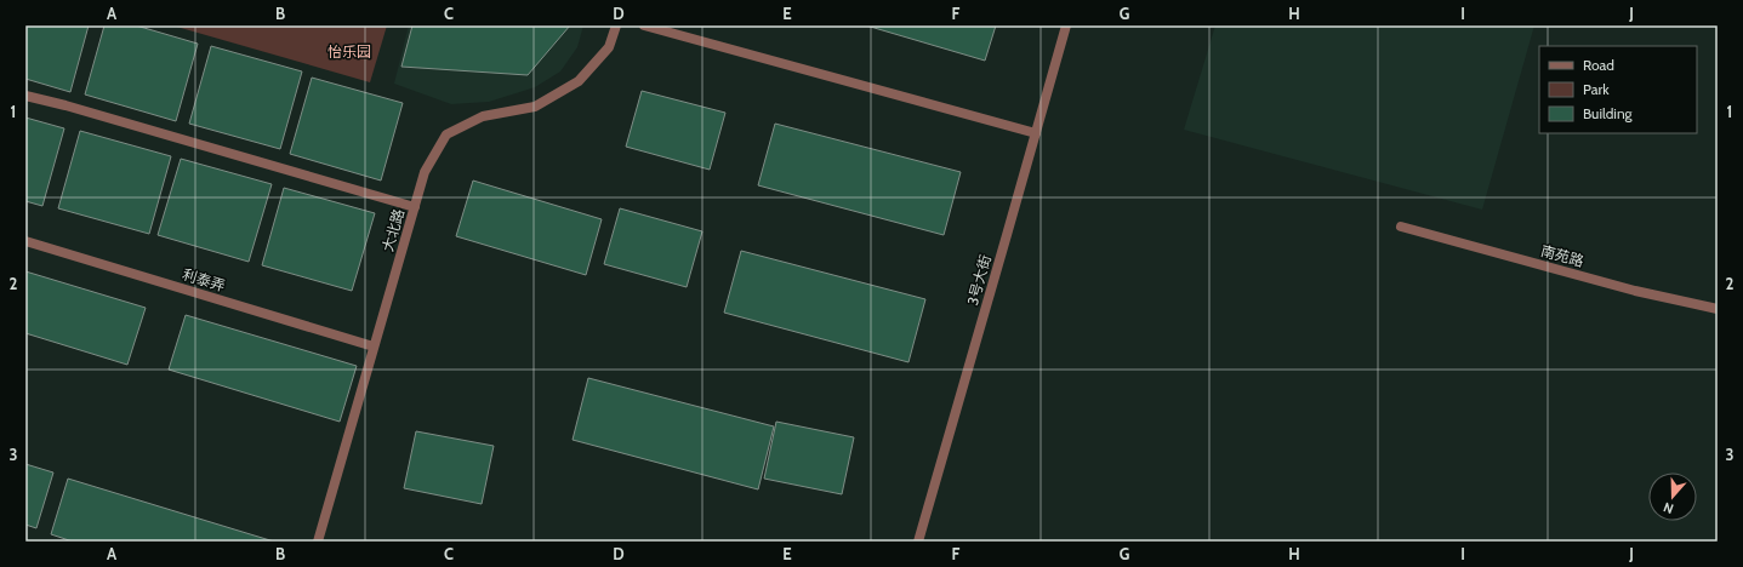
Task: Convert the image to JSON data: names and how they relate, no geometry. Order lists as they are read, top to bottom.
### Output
{
  "streets": {
    "street": [
      "大北路",
      "南苑路",
      "利泰弄",
      "3号大街"
    ]
  },
  "crossings": [
    ["大北路", "利泰弄"]
  ],
  "parks": ["怡乐园"],
  "legend": ["Road", "Park", "Building"],
  "north": "bottom",
  "grid": {
    "columns": [
      "A",
      "B",
      "C",
      "D",
      "E",
      "F",
      "G",
      "H",
      "I",
      "J"
    ],
    "rows": ["1", "2", "3"]
  }
}
